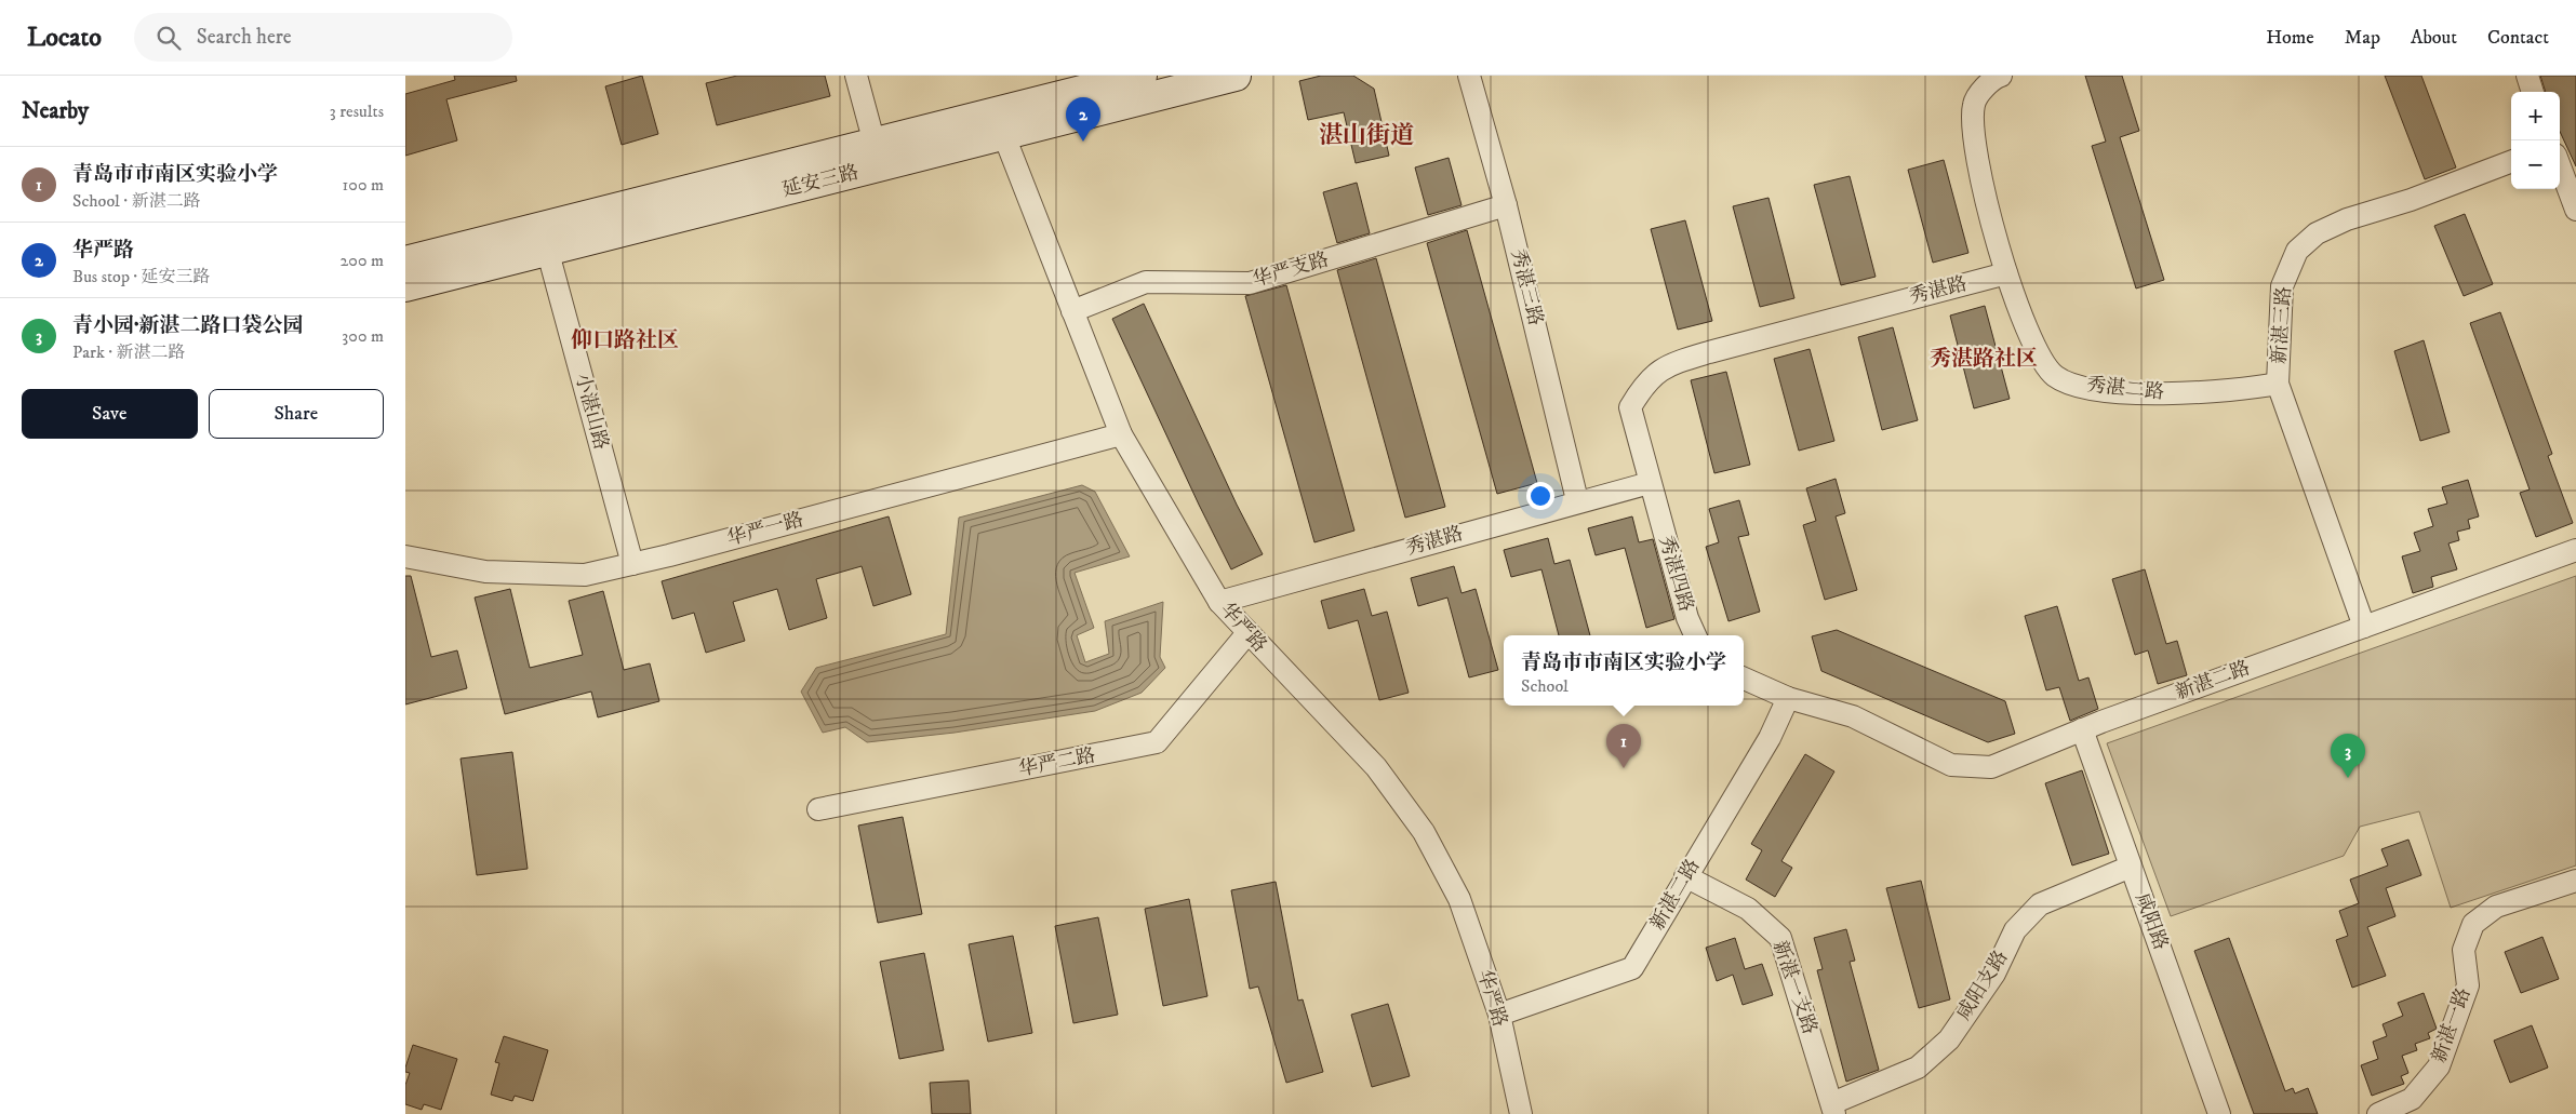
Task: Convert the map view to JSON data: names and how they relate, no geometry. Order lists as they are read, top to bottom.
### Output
{
  "streets": {
    "main road": ["延安三路"],
    "street": [
      "华严支路",
      "秀湛三路",
      "秀湛路",
      "新湛三路",
      "秀湛二路",
      "小湛山路",
      "华严一路",
      "秀湛四路",
      "华严路",
      "新湛二路",
      "华严二路",
      "咸阳路",
      "咸阳支路",
      "新湛一支路",
      "新湛一路"
    ]
  },
  "crossings": [
    ["延安三路", "小湛山路"],
    ["延安三路", "华严路"],
    ["华严支路", "秀湛三路"],
    ["华严支路", "华严路"],
    ["秀湛三路", "秀湛路"],
    ["秀湛路", "秀湛二路"],
    ["秀湛路", "秀湛四路"],
    ["秀湛路", "华严路"],
    ["新湛三路", "秀湛二路"],
    ["新湛三路", "新湛二路"],
    ["小湛山路", "华严一路"],
    ["华严一路", "华严路"],
    ["华严路", "新湛二路"],
    ["华严路", "华严二路"],
    ["新湛二路", "咸阳路"],
    ["新湛二路", "新湛一支路"],
    ["咸阳路", "咸阳支路"],
    ["咸阳支路", "新湛一支路"]
  ],
  "districts": ["湛山街道", "仰口路社区", "秀湛路社区"],
  "page": {
    "header": "Locato",
    "search": "Search here",
    "nav": [
      "Home",
      "Map",
      "About",
      "Contact"
    ],
    "heading": ["Nearby", "3 results"],
    "map_buttons": ["+", "−"],
    "pins": ["2", "1", "3"],
    "list": [
      {
        "mark": "1",
        "name": "青岛市市南区实验小学",
        "note": "School · 新湛二路",
        "value": "100 m"
      },
      {
        "mark": "2",
        "name": "华严路",
        "note": "Bus stop · 延安三路",
        "value": "200 m"
      },
      {
        "mark": "3",
        "name": "青小园·新湛二路口袋公园",
        "note": "Park · 新湛二路",
        "value": "300 m"
      }
    ],
    "buttons": ["Save", "Share"],
    "popup": ["青岛市市南区实验小学", "School"]
  }
}
